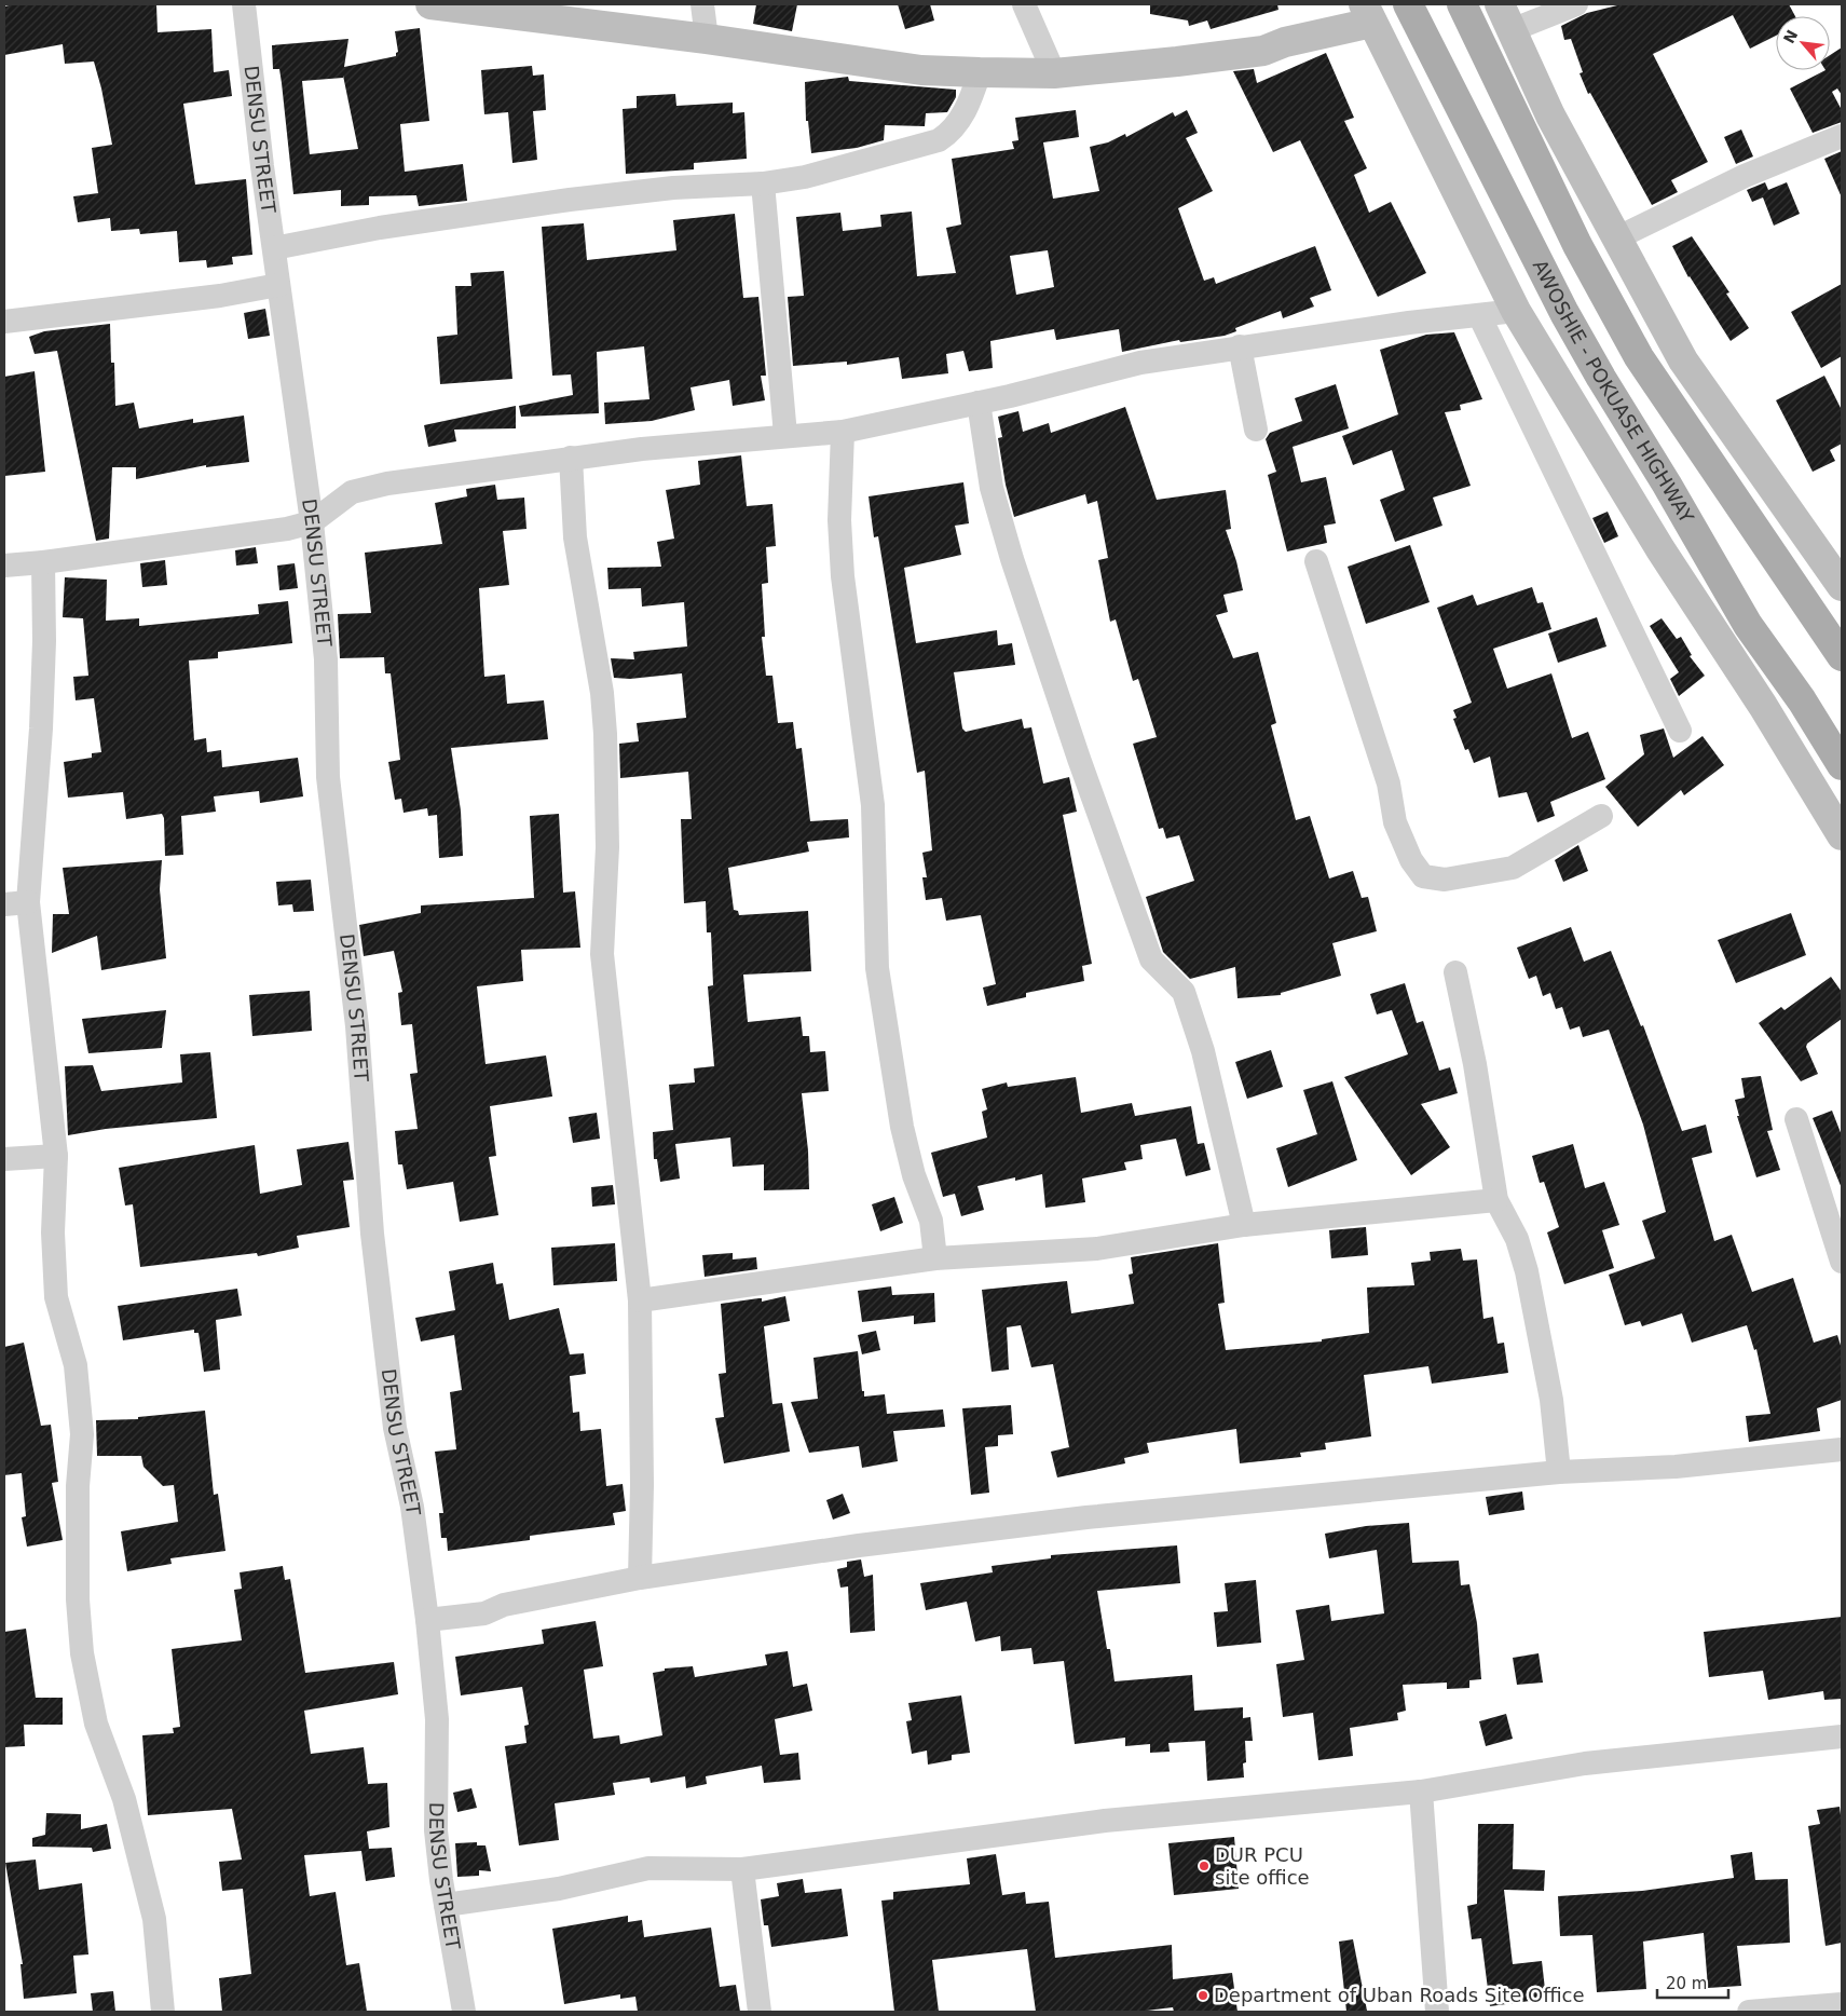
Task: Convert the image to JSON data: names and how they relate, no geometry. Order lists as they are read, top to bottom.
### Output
{
  "streets": {
    "main road": ["AWOSHIE - POKUASE HIGHWAY"],
    "street": ["DENSU STREET"]
  },
  "places": ["DUR PCU site office", "Department of Uban Roads Site Office"],
  "scale_bar": "20 m",
  "north": "top left"
}
